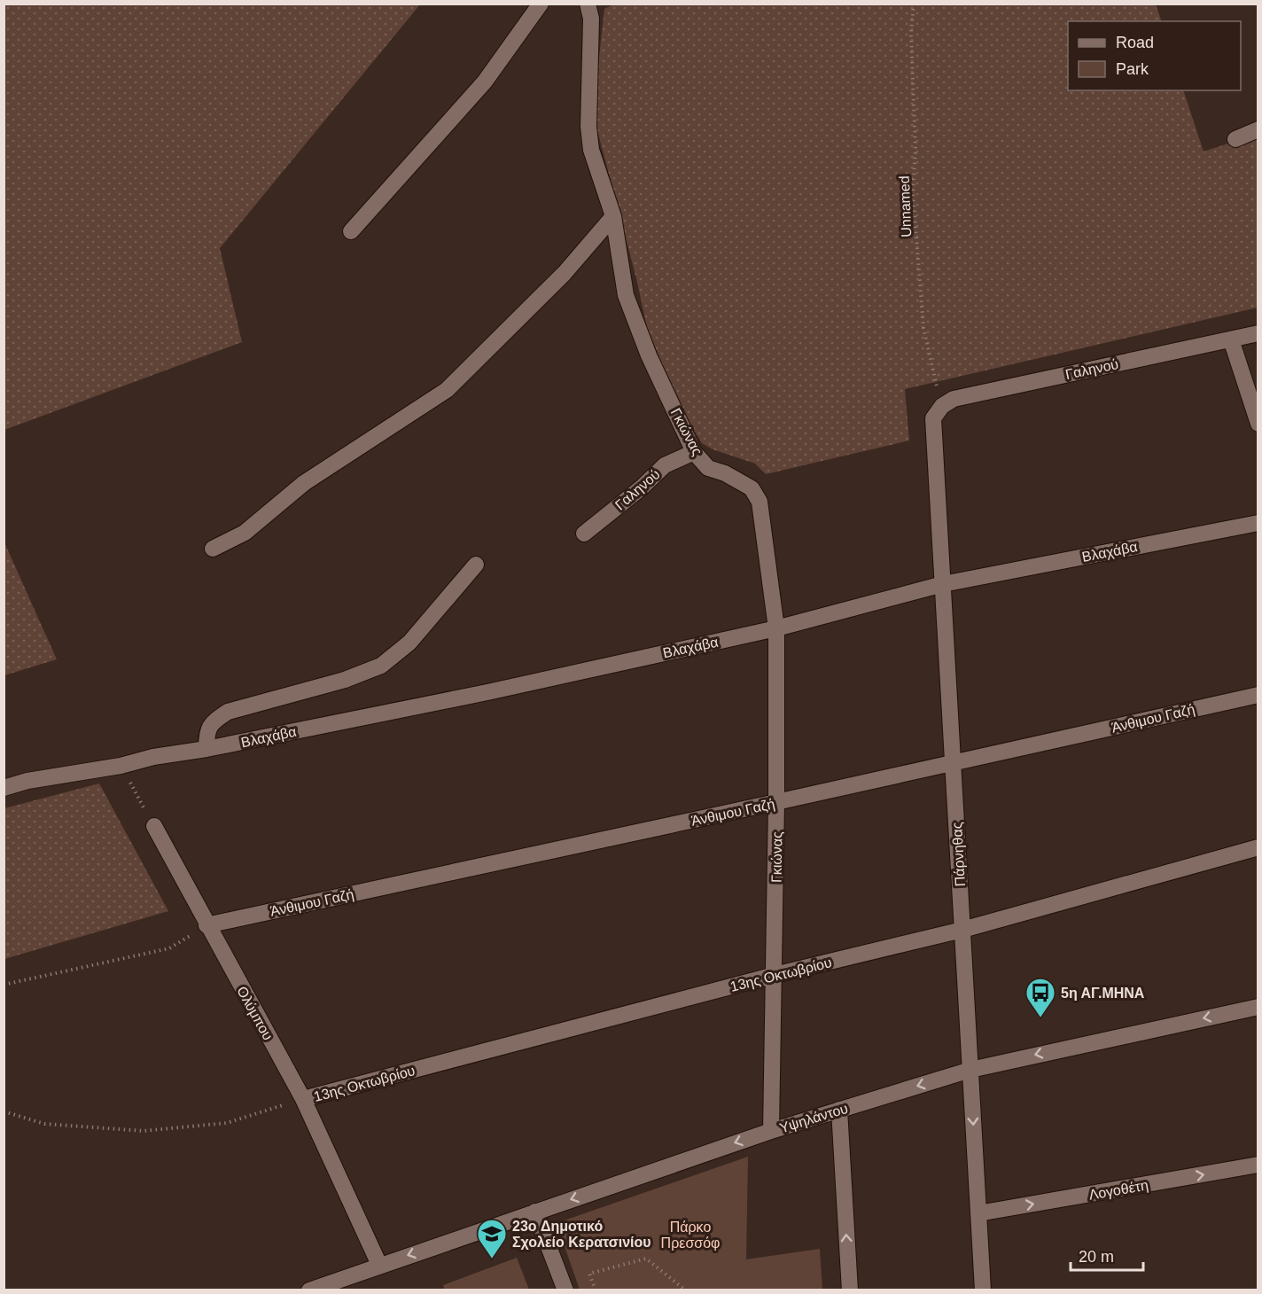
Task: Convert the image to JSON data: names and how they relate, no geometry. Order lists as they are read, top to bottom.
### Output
{
  "streets": {
    "street": [
      "Γαληνού",
      "Γκιώνας",
      "Βλαχάβα",
      "Άνθιμου Γαζή",
      "Πάρνηθας",
      "13ης Οκτωβρίου",
      "Ολύμπου",
      "Υψηλάντου",
      "Λογοθέτη"
    ],
    "path": ["Unnamed"]
  },
  "crossings": [
    ["Unnamed", "Γαληνού"],
    ["Unnamed", "Πάρνηθας"],
    ["Γαληνού", "Γκιώνας"],
    ["Γαληνού", "Πάρνηθας"],
    ["Γκιώνας", "Βλαχάβα"],
    ["Γκιώνας", "Άνθιμου Γαζή"],
    ["Γκιώνας", "13ης Οκτωβρίου"],
    ["Γκιώνας", "Υψηλάντου"],
    ["Βλαχάβα", "Πάρνηθας"],
    ["Άνθιμου Γαζή", "Πάρνηθας"],
    ["Άνθιμου Γαζή", "Ολύμπου"],
    ["Πάρνηθας", "13ης Οκτωβρίου"],
    ["Πάρνηθας", "Υψηλάντου"],
    ["Πάρνηθας", "Λογοθέτη"],
    ["13ης Οκτωβρίου", "Ολύμπου"],
    ["Ολύμπου", "Υψηλάντου"]
  ],
  "one_way": ["Υψηλάντου", "Λογοθέτη"],
  "parks": ["Πάρκο Πρεσσόφ"],
  "places": {
    "bus stop": ["5η ΑΓ.ΜΗΝΑ"],
    "school or university": ["23o Δημοτικό Σχολείο Κερατσινίου"]
  },
  "legend": ["Road", "Park"],
  "scale_bar": "20 m"
}
